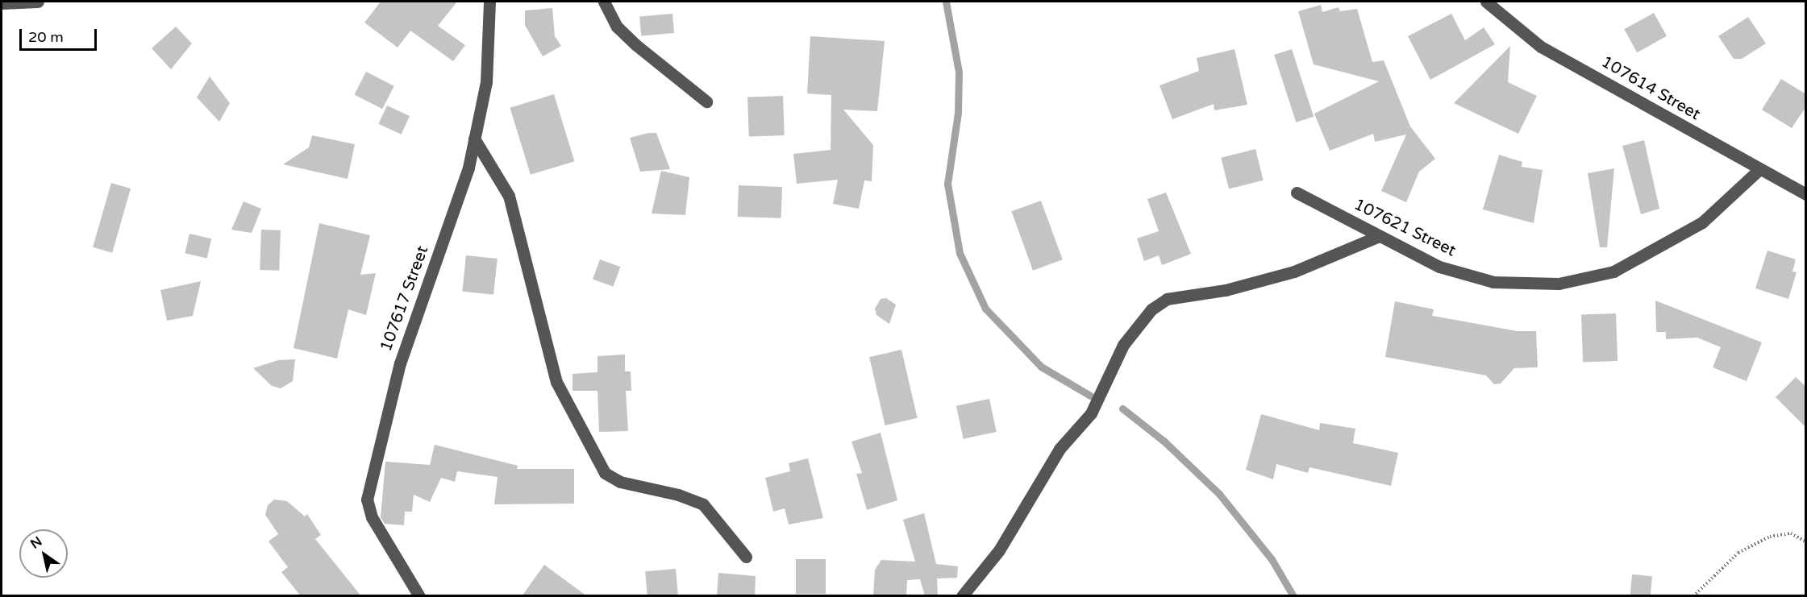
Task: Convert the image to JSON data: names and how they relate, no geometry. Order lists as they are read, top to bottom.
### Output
{
  "streets": {
    "street": ["107614 Street", "107621 Street", "107617 Street"]
  },
  "crossings": [
    ["107614 Street", "107621 Street"]
  ],
  "scale_bar": "20 m",
  "north": "top left"
}
